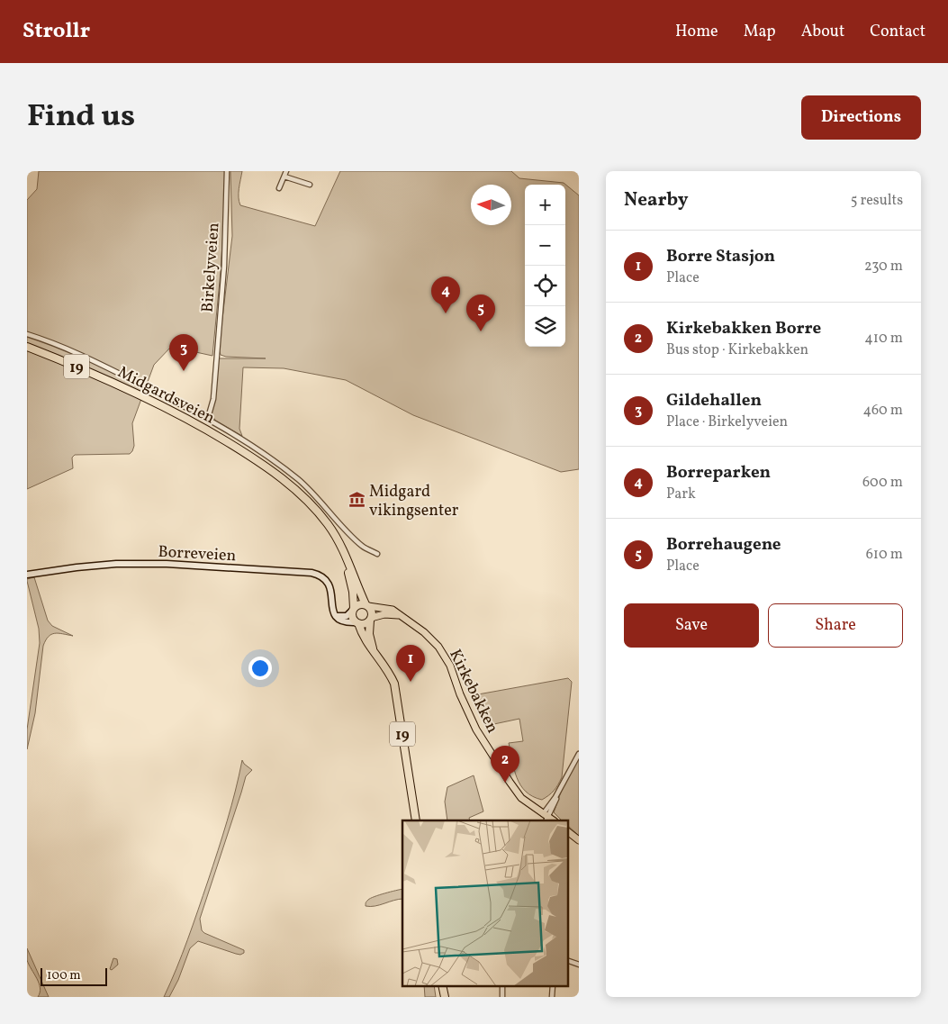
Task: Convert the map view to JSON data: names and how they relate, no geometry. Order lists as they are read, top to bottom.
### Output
{
  "streets": {
    "highway": ["19", "Midgardsveien"],
    "main road": ["Borreveien", "Kirkebakken"],
    "street": ["Birkelyveien"]
  },
  "crossings": [
    ["19", "Midgardsveien"],
    ["19", "Kirkebakken"],
    ["Midgardsveien", "Kirkebakken"]
  ],
  "places": {
    "museum": ["Midgard vikingsenter"]
  },
  "scale_bar": "100 m",
  "north": "left",
  "page": {
    "header": "Strollr",
    "nav": [
      "Home",
      "Map",
      "About",
      "Contact"
    ],
    "title": "Find us",
    "buttons": [
      "Directions",
      ["Save", "Share"]
    ],
    "heading": ["Nearby", "5 results"],
    "map_buttons": ["+", "−"],
    "list": [
      {
        "mark": "1",
        "name": "Borre Stasjon",
        "note": "Place",
        "value": "230 m"
      },
      {
        "mark": "2",
        "name": "Kirkebakken Borre",
        "note": "Bus stop · Kirkebakken",
        "value": "410 m"
      },
      {
        "mark": "3",
        "name": "Gildehallen",
        "note": "Place · Birkelyveien",
        "value": "460 m"
      },
      {
        "mark": "4",
        "name": "Borreparken",
        "note": "Park",
        "value": "600 m"
      },
      {
        "mark": "5",
        "name": "Borrehaugene",
        "note": "Place",
        "value": "610 m"
      }
    ],
    "pins": [
      "4",
      "5",
      "3",
      "1",
      "2"
    ],
    "scale": "100 m"
  }
}
